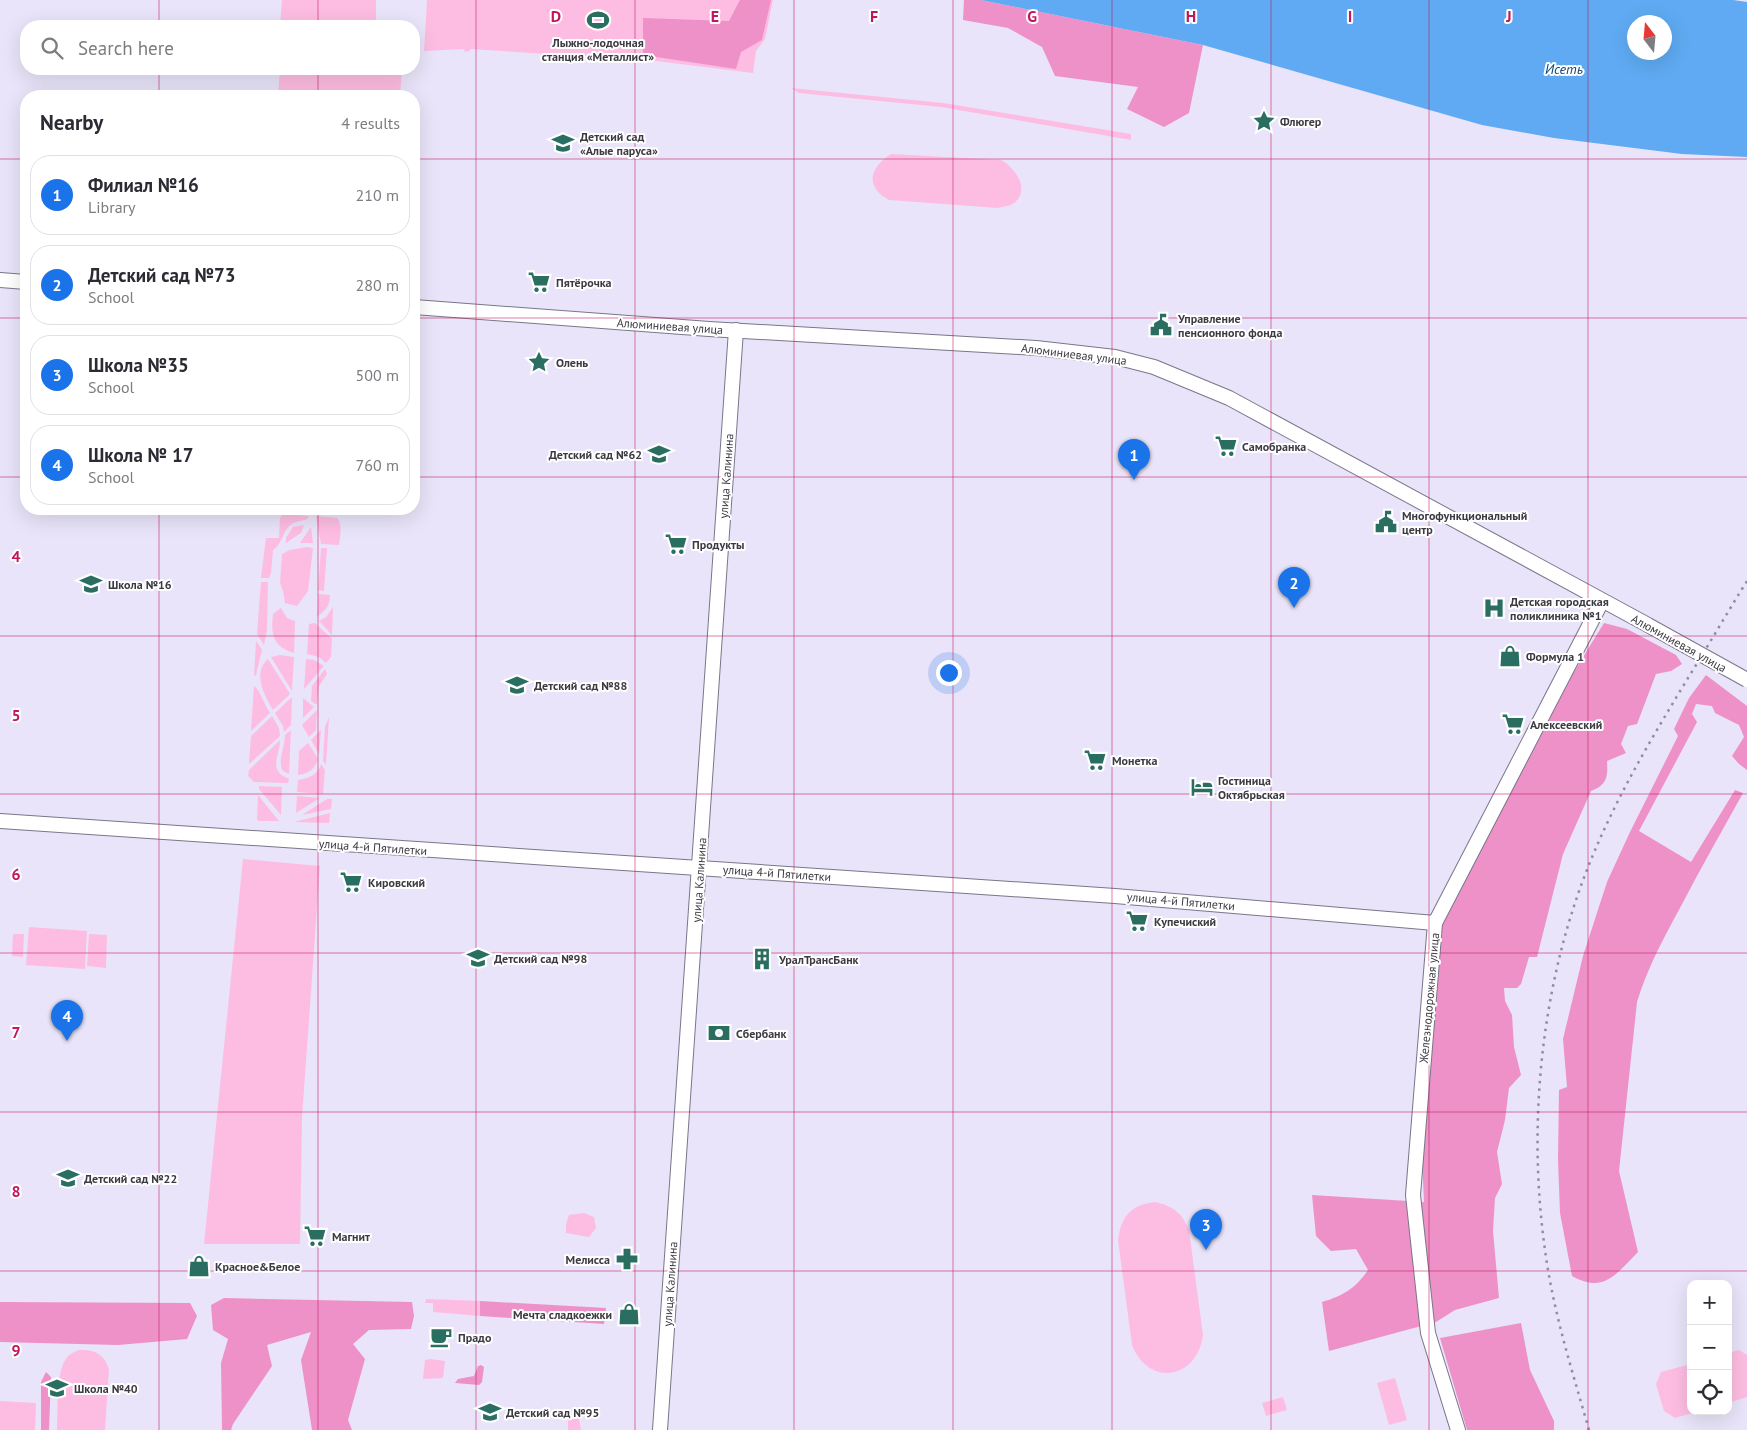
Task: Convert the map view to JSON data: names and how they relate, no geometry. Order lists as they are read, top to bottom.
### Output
{
  "streets": {
    "main road": [
      "Алюминиевая улица",
      "улица Калинина",
      "улица 4-й Пятилетки",
      "Железнодорожная улица"
    ]
  },
  "crossings": [
    ["Алюминиевая улица", "улица Калинина"],
    ["Алюминиевая улица", "Железнодорожная улица"],
    ["улица Калинина", "улица 4-й Пятилетки"],
    ["улица 4-й Пятилетки", "Железнодорожная улица"]
  ],
  "water": ["Исеть"],
  "places": {
    "sports": ["Лыжно-лодочная станция «Металлист»"],
    "place": ["Флюгер", "Олень"],
    "school or university": [
      "Детский сад «Алые паруса»",
      "Детский сад №62",
      "Школа №16",
      "Детский сад №88",
      "Детский сад №98",
      "Детский сад №22",
      "Школа №40",
      "Детский сад №95"
    ],
    "supermarket": [
      "Пятёрочка",
      "Самобранка",
      "Продукты",
      "Алексеевский",
      "Монетка",
      "Кировский",
      "Купечиский",
      "Магнит"
    ],
    "public building": ["Управление пенсионного фонда", "Многофункциональный центр"],
    "hospital": ["Детская городская поликлиника №1"],
    "shop": ["Формула 1", "Красное&Белое", "Мечта сладкоежки"],
    "hotel": ["Гостиница Октябрьская"],
    "building": ["УралТрансБанк"],
    "bank": ["Сбербанк"],
    "pharmacy": ["Мелисса"],
    "cafe": ["Прадо"]
  },
  "north": "top",
  "page": {
    "search": "Search here",
    "heading": ["Nearby", "4 results"],
    "list": [
      {
        "mark": "1",
        "name": "Филиал №16",
        "note": "Library",
        "value": "210 m"
      },
      {
        "mark": "2",
        "name": "Детский сад №73",
        "note": "School",
        "value": "280 m"
      },
      {
        "mark": "3",
        "name": "Школа №35",
        "note": "School",
        "value": "500 m"
      },
      {
        "mark": "4",
        "name": "Школа № 17",
        "note": "School",
        "value": "760 m"
      }
    ],
    "pins": [
      "1",
      "2",
      "4",
      "3"
    ],
    "map_buttons": ["+", "−"]
  },
  "grid": {
    "columns": [
      "D",
      "E",
      "F",
      "G",
      "H",
      "I",
      "J"
    ],
    "rows": [
      "4",
      "5",
      "6",
      "7",
      "8",
      "9"
    ]
  }
}
